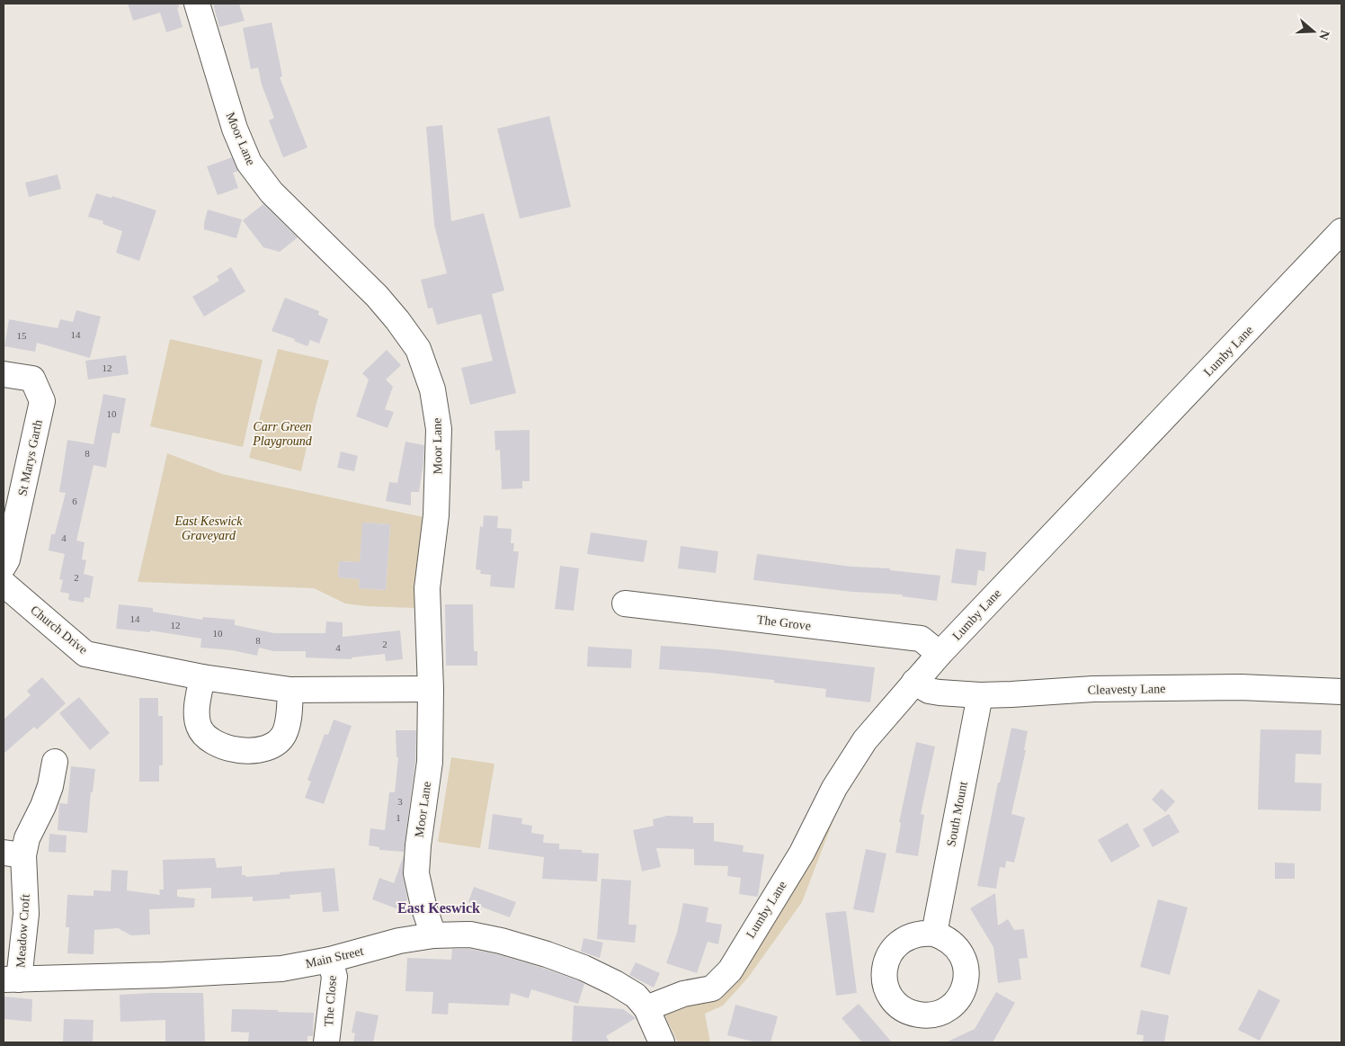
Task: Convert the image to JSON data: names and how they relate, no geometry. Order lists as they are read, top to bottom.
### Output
{
  "streets": {
    "street": [
      "Moor Lane",
      "Lumby Lane",
      "St Marys Garth",
      "The Grove",
      "Church Drive",
      "Cleavesty Lane",
      "South Mount",
      "Meadow Croft",
      "Main Street",
      "The Close"
    ]
  },
  "crossings": [
    ["Moor Lane", "Church Drive"],
    ["Moor Lane", "Main Street"],
    ["Lumby Lane", "The Grove"],
    ["Lumby Lane", "Cleavesty Lane"],
    ["Lumby Lane", "Main Street"],
    ["Cleavesty Lane", "South Mount"],
    ["Meadow Croft", "Main Street"],
    ["Main Street", "The Close"]
  ],
  "districts": ["East Keswick"],
  "parks": ["Carr Green Playground", "East Keswick Graveyard"],
  "house_numbers": [
    "14",
    "15",
    "12",
    "10",
    "8",
    "6",
    "4",
    "2",
    "14",
    "12",
    "10",
    "8",
    "2",
    "4",
    "3",
    "1"
  ],
  "north": "right"
}
